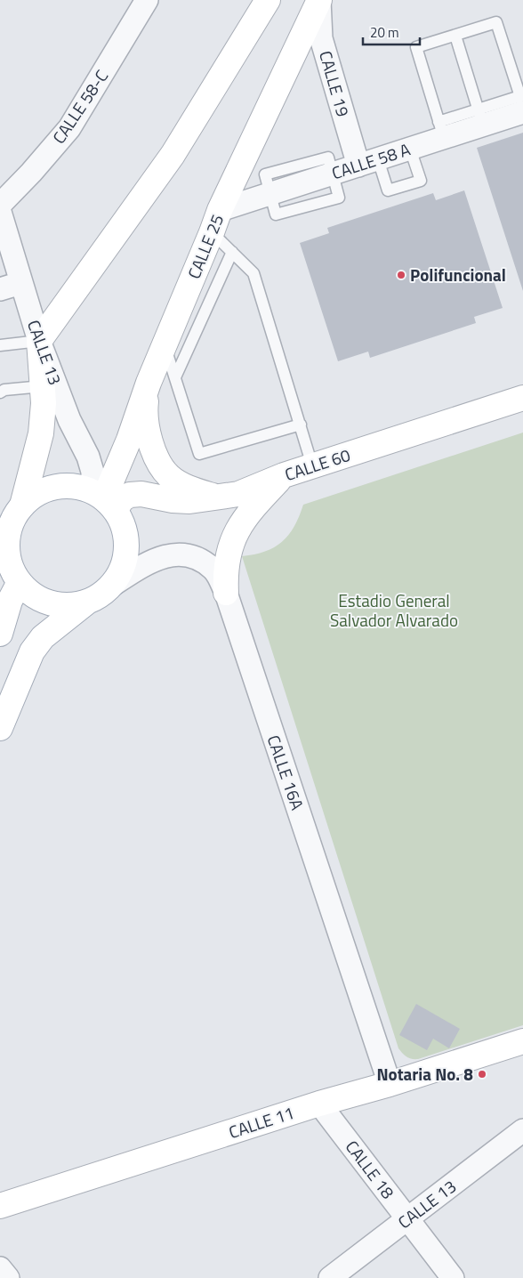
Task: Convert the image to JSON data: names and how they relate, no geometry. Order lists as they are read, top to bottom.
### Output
{
  "streets": {
    "main road": ["CALLE 25", "CALLE 60", "CALLE 11"],
    "street": [
      "CALLE 19",
      "CALLE 58-C",
      "CALLE 58 A",
      "CALLE 13",
      "CALLE 16A",
      "CALLE 18"
    ]
  },
  "crossings": [
    ["CALLE 19", "CALLE 58 A"],
    ["CALLE 19", "CALLE 25"],
    ["CALLE 58 A", "CALLE 25"],
    ["CALLE 25", "CALLE 13"],
    ["CALLE 25", "CALLE 60"],
    ["CALLE 25", "CALLE 16A"],
    ["CALLE 13", "CALLE 60"],
    ["CALLE 13", "CALLE 16A"],
    ["CALLE 13", "CALLE 18"],
    ["CALLE 60", "CALLE 16A"],
    ["CALLE 16A", "CALLE 11"],
    ["CALLE 11", "CALLE 18"]
  ],
  "parks": ["Estadio General Salvador Alvarado"],
  "places": ["Polifuncional", "Notaria No. 8"],
  "scale_bar": "20 m"
}
